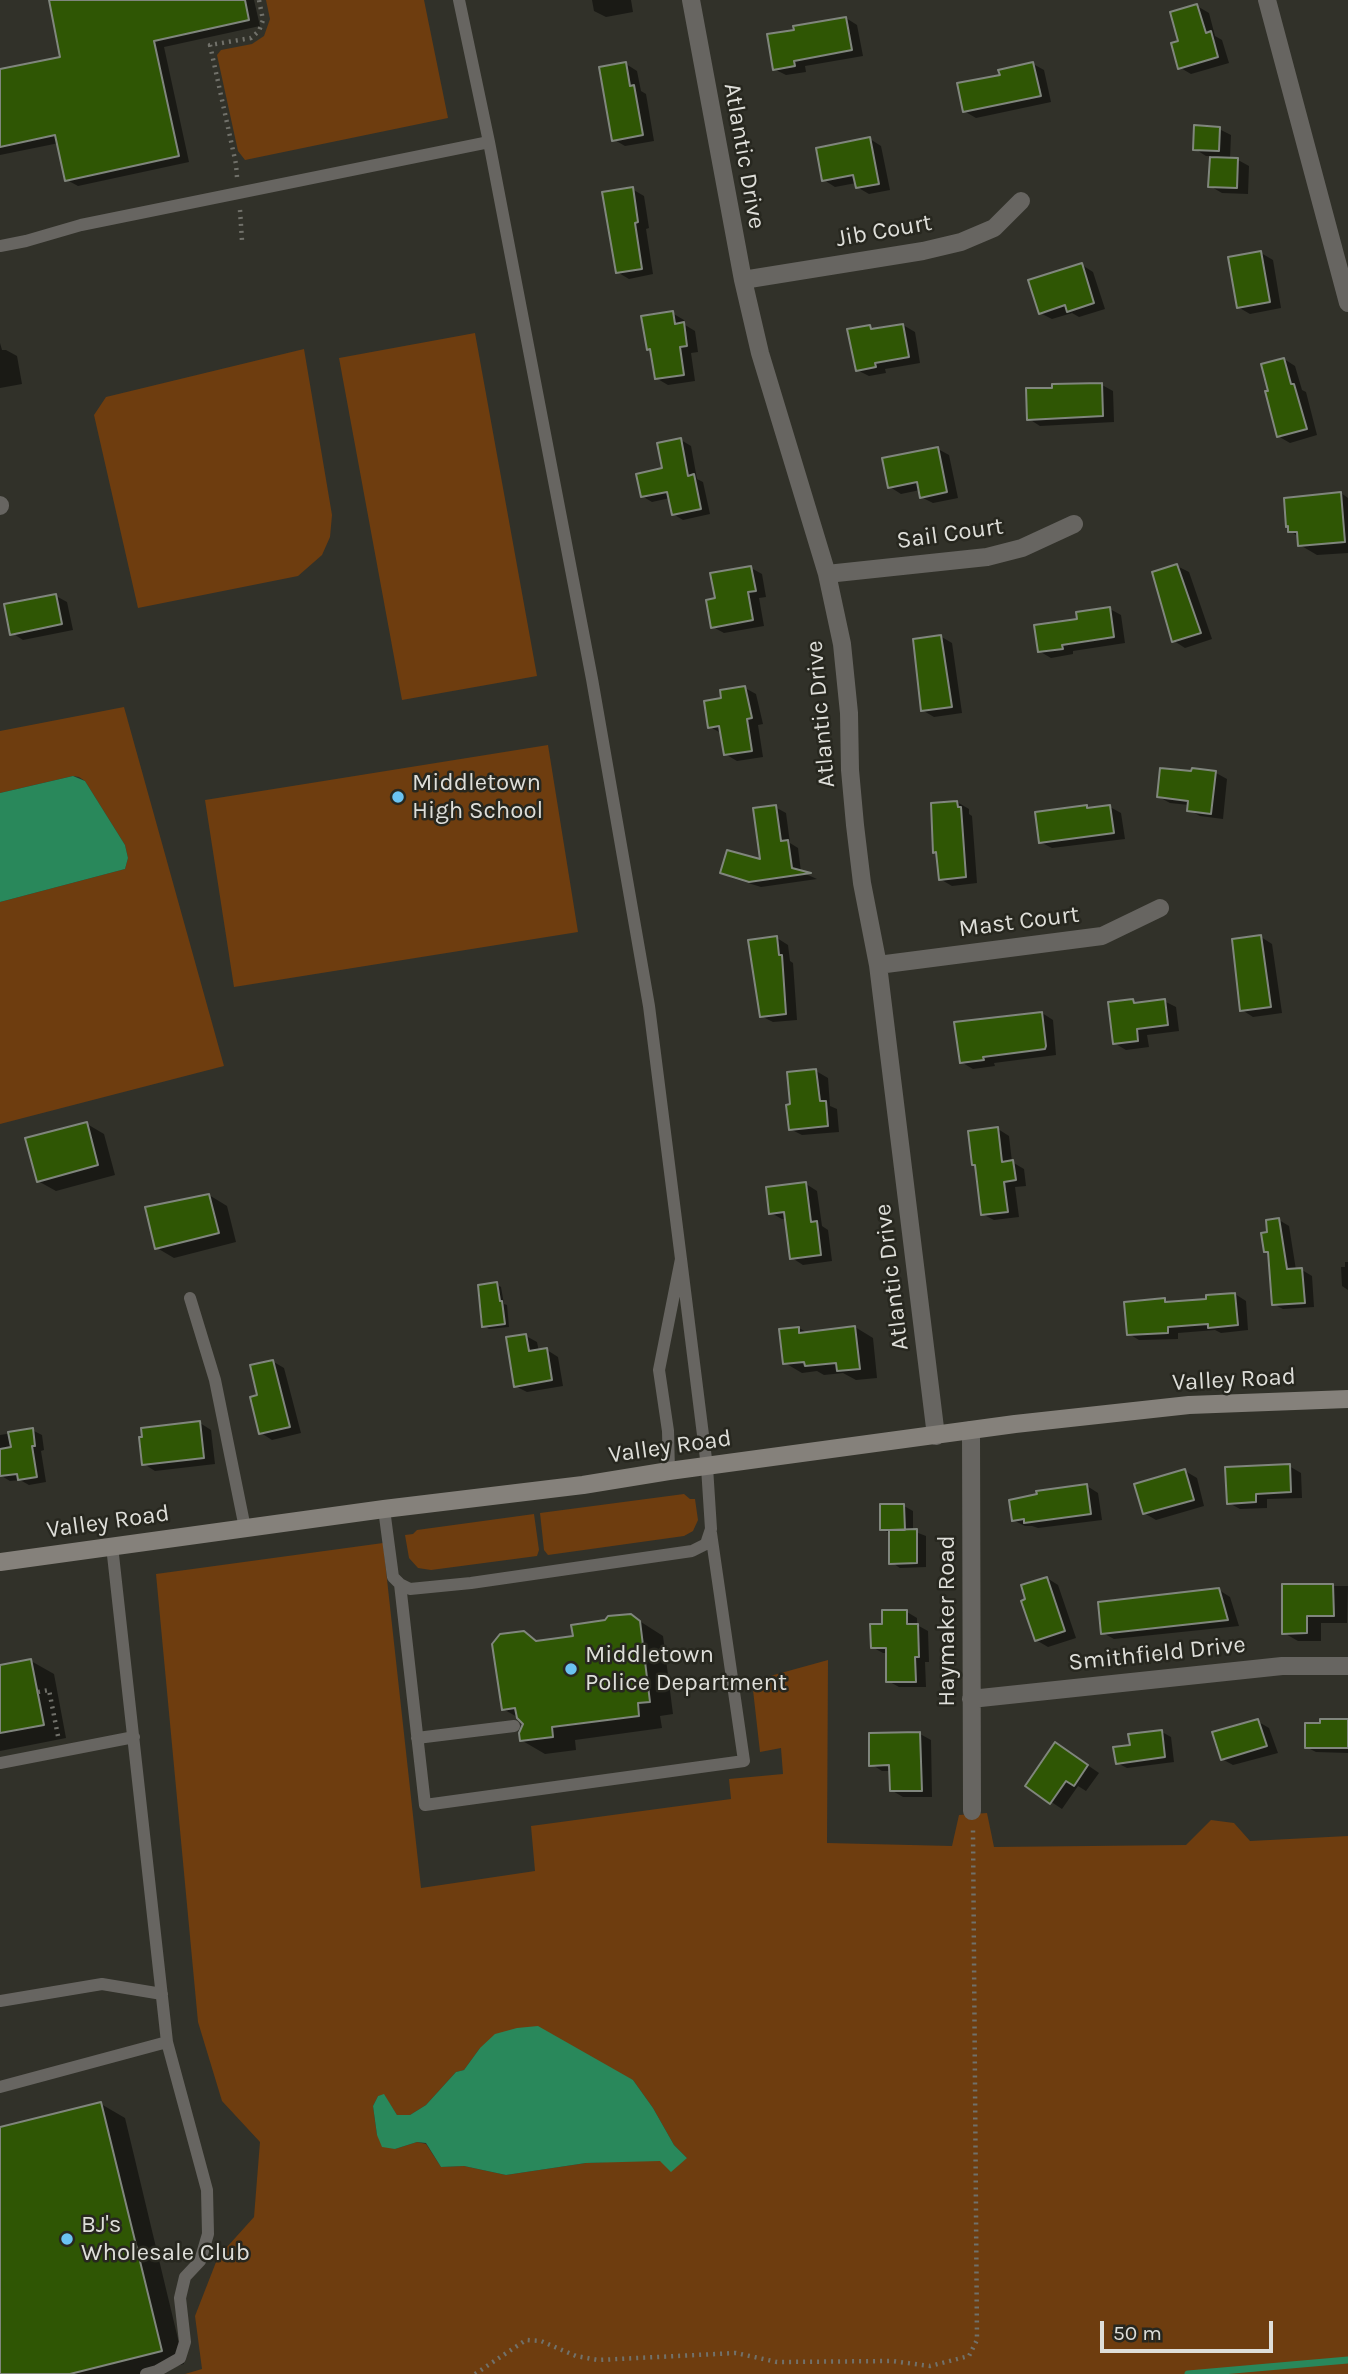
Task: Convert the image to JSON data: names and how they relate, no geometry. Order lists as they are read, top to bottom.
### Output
{
  "streets": {
    "main road": ["Valley Road"],
    "street": [
      "Atlantic Drive",
      "Jib Court",
      "Sail Court",
      "Mast Court",
      "Haymaker Road",
      "Smithfield Drive"
    ]
  },
  "crossings": [
    ["Atlantic Drive", "Jib Court"],
    ["Atlantic Drive", "Sail Court"],
    ["Atlantic Drive", "Mast Court"],
    ["Atlantic Drive", "Valley Road"],
    ["Valley Road", "Haymaker Road"],
    ["Haymaker Road", "Smithfield Drive"]
  ],
  "places": ["Middletown High School", "Middletown Police Department", "BJ's Wholesale Club"],
  "scale_bar": "50 m"
}
